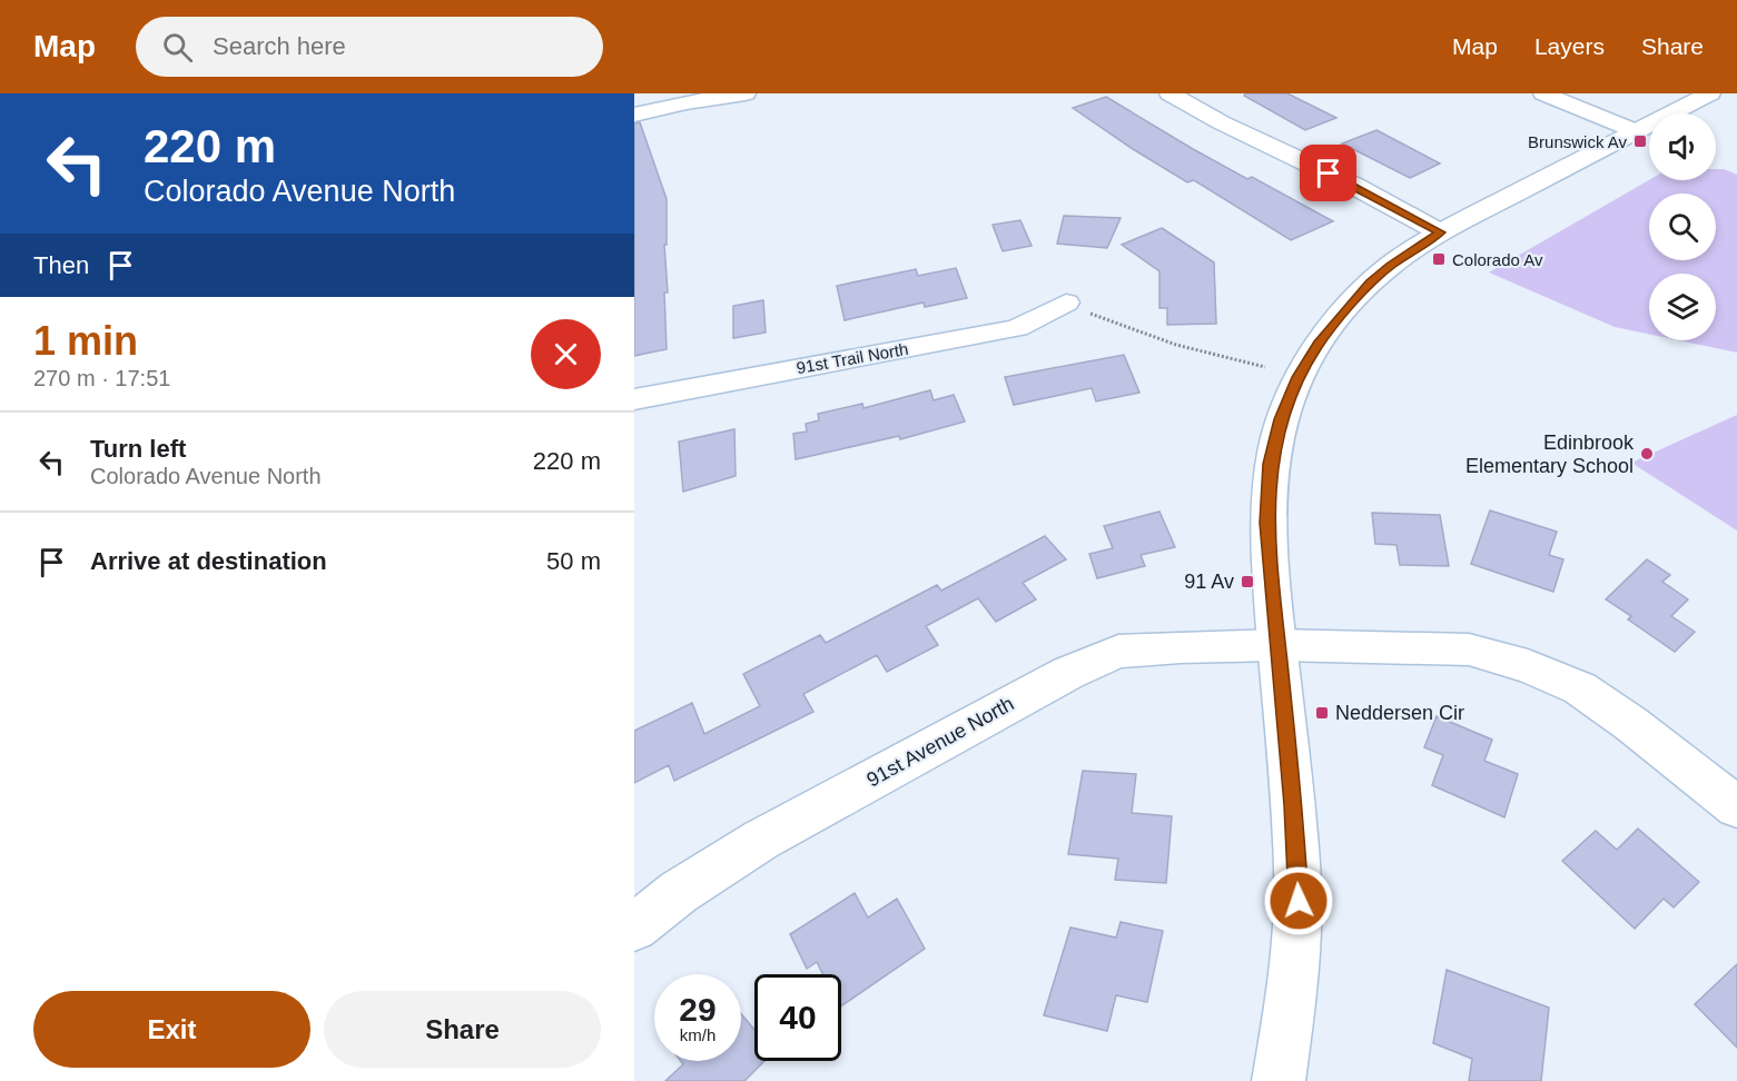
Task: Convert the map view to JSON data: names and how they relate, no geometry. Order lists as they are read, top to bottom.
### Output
{
  "streets": {
    "street": ["91st Trail North", "91st Avenue North"]
  },
  "places": {
    "transit": [
      "Brunswick Av",
      "Colorado Av",
      "91 Av",
      "Neddersen Cir"
    ],
    "other": ["Edinbrook Elementary School"]
  },
  "page": {
    "header": "Map",
    "search": "Search here",
    "nav": ["Map", "Layers", "Share"],
    "turn": ["220 m", "Colorado Avenue North"],
    "then": "Then",
    "heading": ["1 min", "270 m · 17:51"],
    "list": [
      {
        "name": "Turn left",
        "note": "Colorado Avenue North",
        "value": "220 m"
      },
      {
        "name": "Arrive at destination",
        "value": "50 m"
      }
    ],
    "speed": "29 km/h",
    "limit": "40",
    "buttons": ["Exit", "Share"]
  }
}
